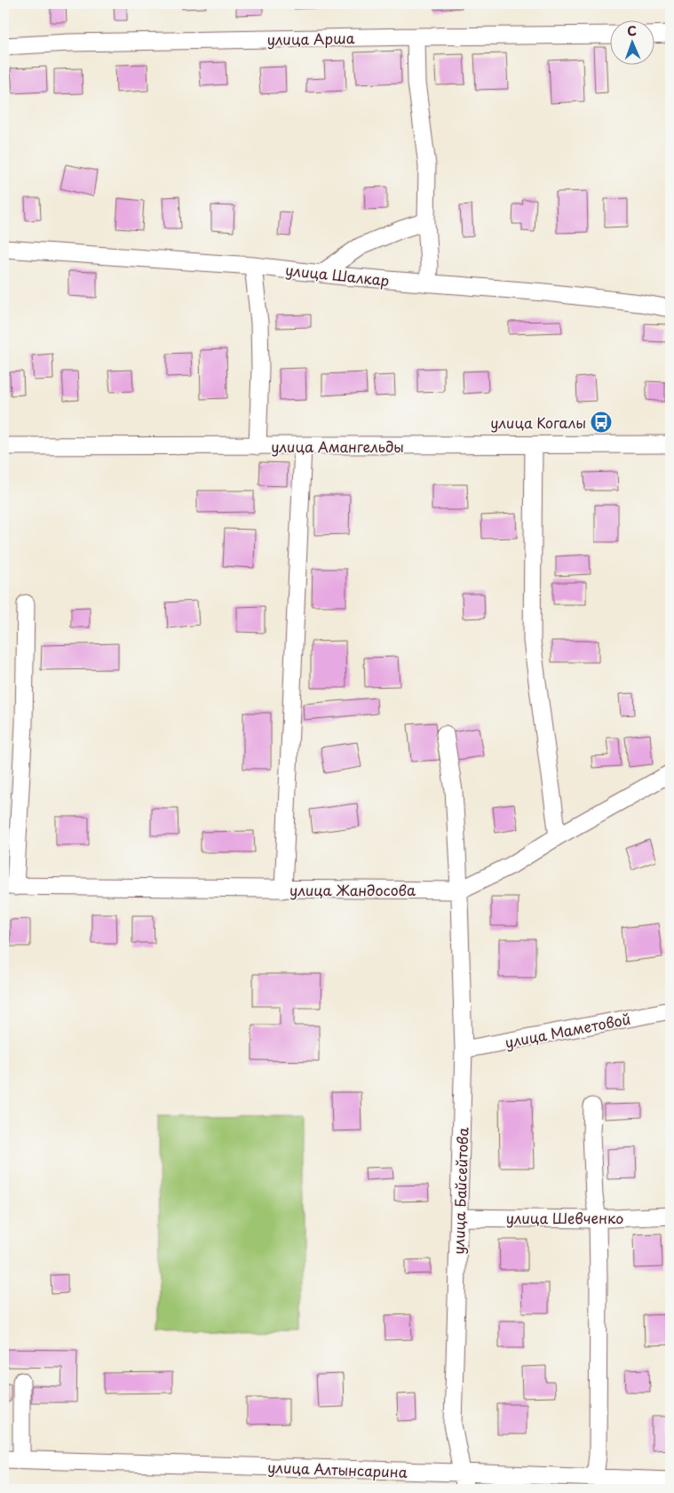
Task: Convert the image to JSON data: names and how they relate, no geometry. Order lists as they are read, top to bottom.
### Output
{
  "streets": {
    "street": [
      "улица Арша",
      "улица Шалкар",
      "улица Амангельды",
      "улица Жандосова",
      "улица Маметовой",
      "улица Байсейтова",
      "улица Шевченко",
      "улица Алтынсарина"
    ]
  },
  "crossings": [
    ["улица Жандосова", "улица Байсейтова"],
    ["улица Маметовой", "улица Байсейтова"],
    ["улица Байсейтова", "улица Шевченко"],
    ["улица Байсейтова", "улица Алтынсарина"]
  ],
  "places": {
    "bus stop": ["улица Когалы"]
  },
  "north": "top"
}
